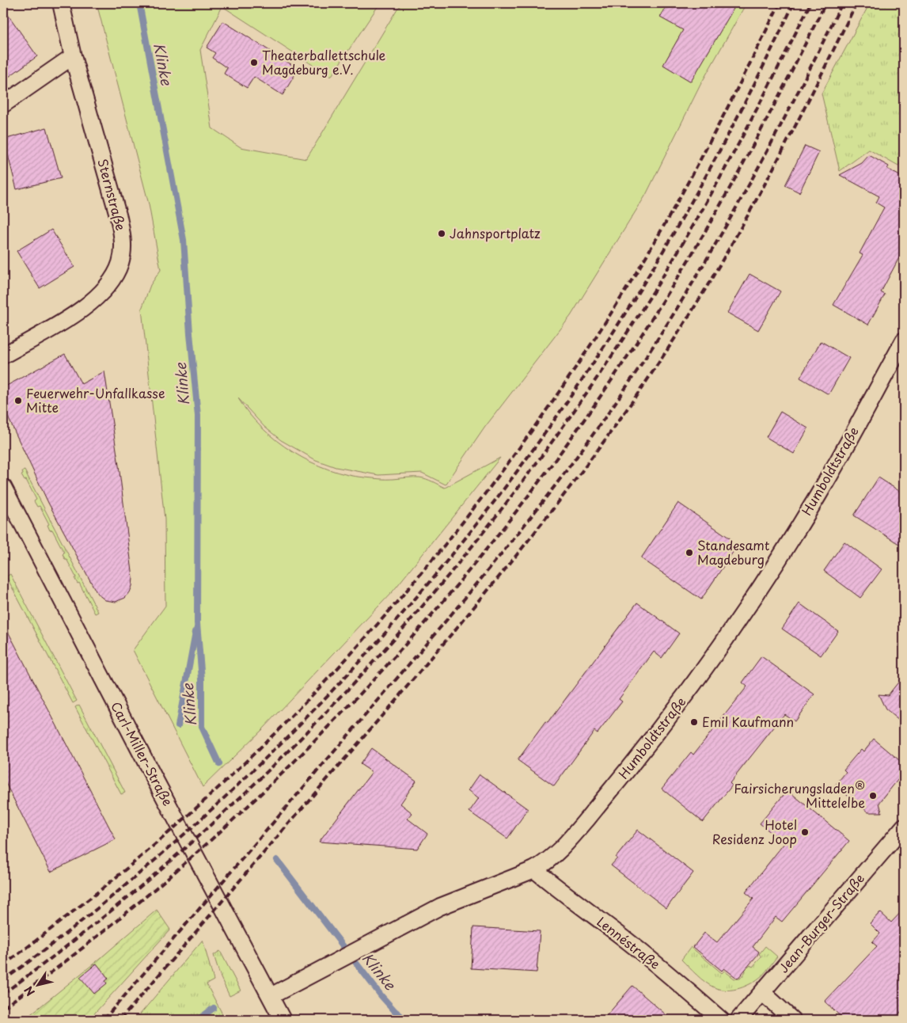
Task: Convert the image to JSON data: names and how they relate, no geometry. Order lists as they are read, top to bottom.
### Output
{
  "streets": {
    "street": [
      "Sternstraße",
      "Humboldtstraße",
      "Carl-Miller-Straße",
      "Jean-Burger-Straße",
      "Lennéstraße"
    ]
  },
  "crossings": [
    ["Humboldtstraße", "Carl-Miller-Straße"],
    ["Humboldtstraße", "Lennéstraße"]
  ],
  "water": ["Klinke"],
  "places": [
    "Theaterballettschule Magdeburg e.V.",
    "Jahnsportplatz",
    "Feuerwehr-Unfallkasse Mitte",
    "Standesamt Magdeburg",
    "Emil Kaufmann",
    "Fairsicherungsladen® Mittelelbe",
    "Hotel Residenz Joop"
  ],
  "north": "bottom left"
}
